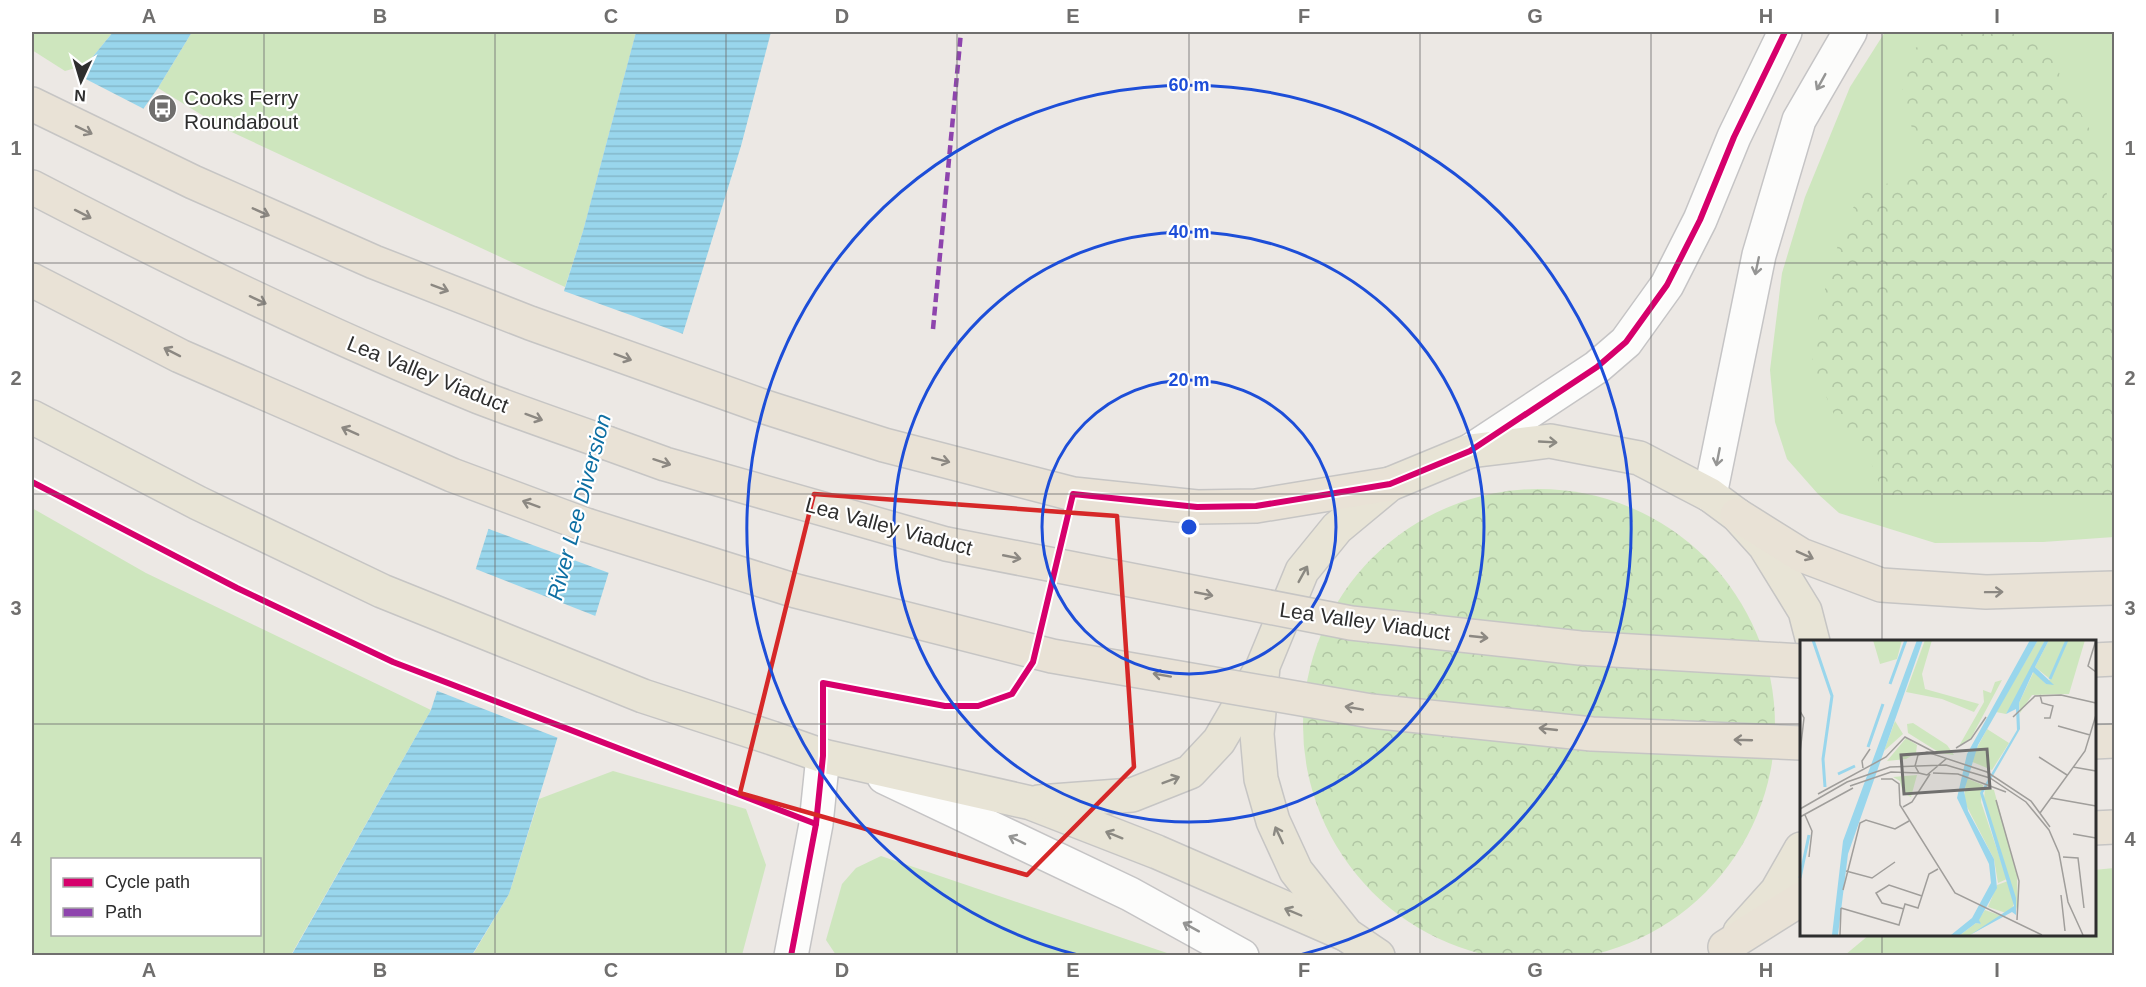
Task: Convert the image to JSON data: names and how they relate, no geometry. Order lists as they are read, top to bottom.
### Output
{
  "streets": {
    "highway": ["Lea Valley Viaduct"]
  },
  "water": ["River Lee Diversion"],
  "places": {
    "bus stop": ["Cooks Ferry Roundabout"]
  },
  "legend": ["Cycle path", "Path"],
  "north": "bottom",
  "grid": {
    "columns": [
      "A",
      "B",
      "C",
      "D",
      "E",
      "F",
      "G",
      "H",
      "I"
    ],
    "rows": [
      "1",
      "2",
      "3",
      "4"
    ]
  },
  "rings": ["60 m", "40 m", "20 m"]
}
